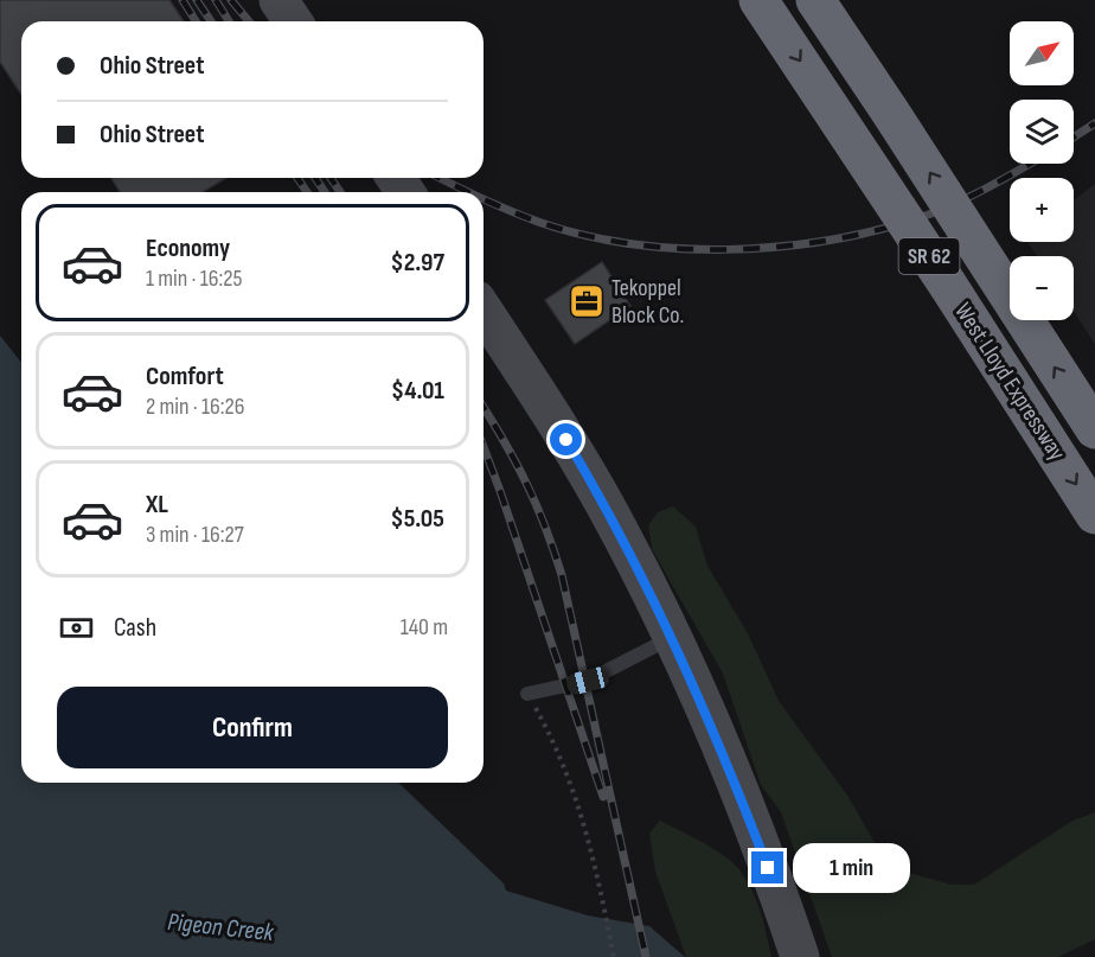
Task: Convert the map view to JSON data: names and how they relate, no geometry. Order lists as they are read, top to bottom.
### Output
{
  "streets": {
    "highway": ["SR 62", "West Lloyd Expressway"]
  },
  "water": ["Pigeon Creek"],
  "places": {
    "office": ["Tekoppel Block Co."]
  },
  "north": "top right",
  "page": {
    "map_buttons": ["+", "−"],
    "banner": ["Ohio Street", "Ohio Street"],
    "list": [
      {
        "name": "Economy",
        "note": "1 min · 16:25",
        "value": "$2.97"
      },
      {
        "name": "Comfort",
        "note": "2 min · 16:26",
        "value": "$4.01"
      },
      {
        "name": "XL",
        "note": "3 min · 16:27",
        "value": "$5.05"
      }
    ],
    "pay": ["Cash", "140 m"],
    "buttons": "Confirm",
    "bubble": "1 min"
  }
}
